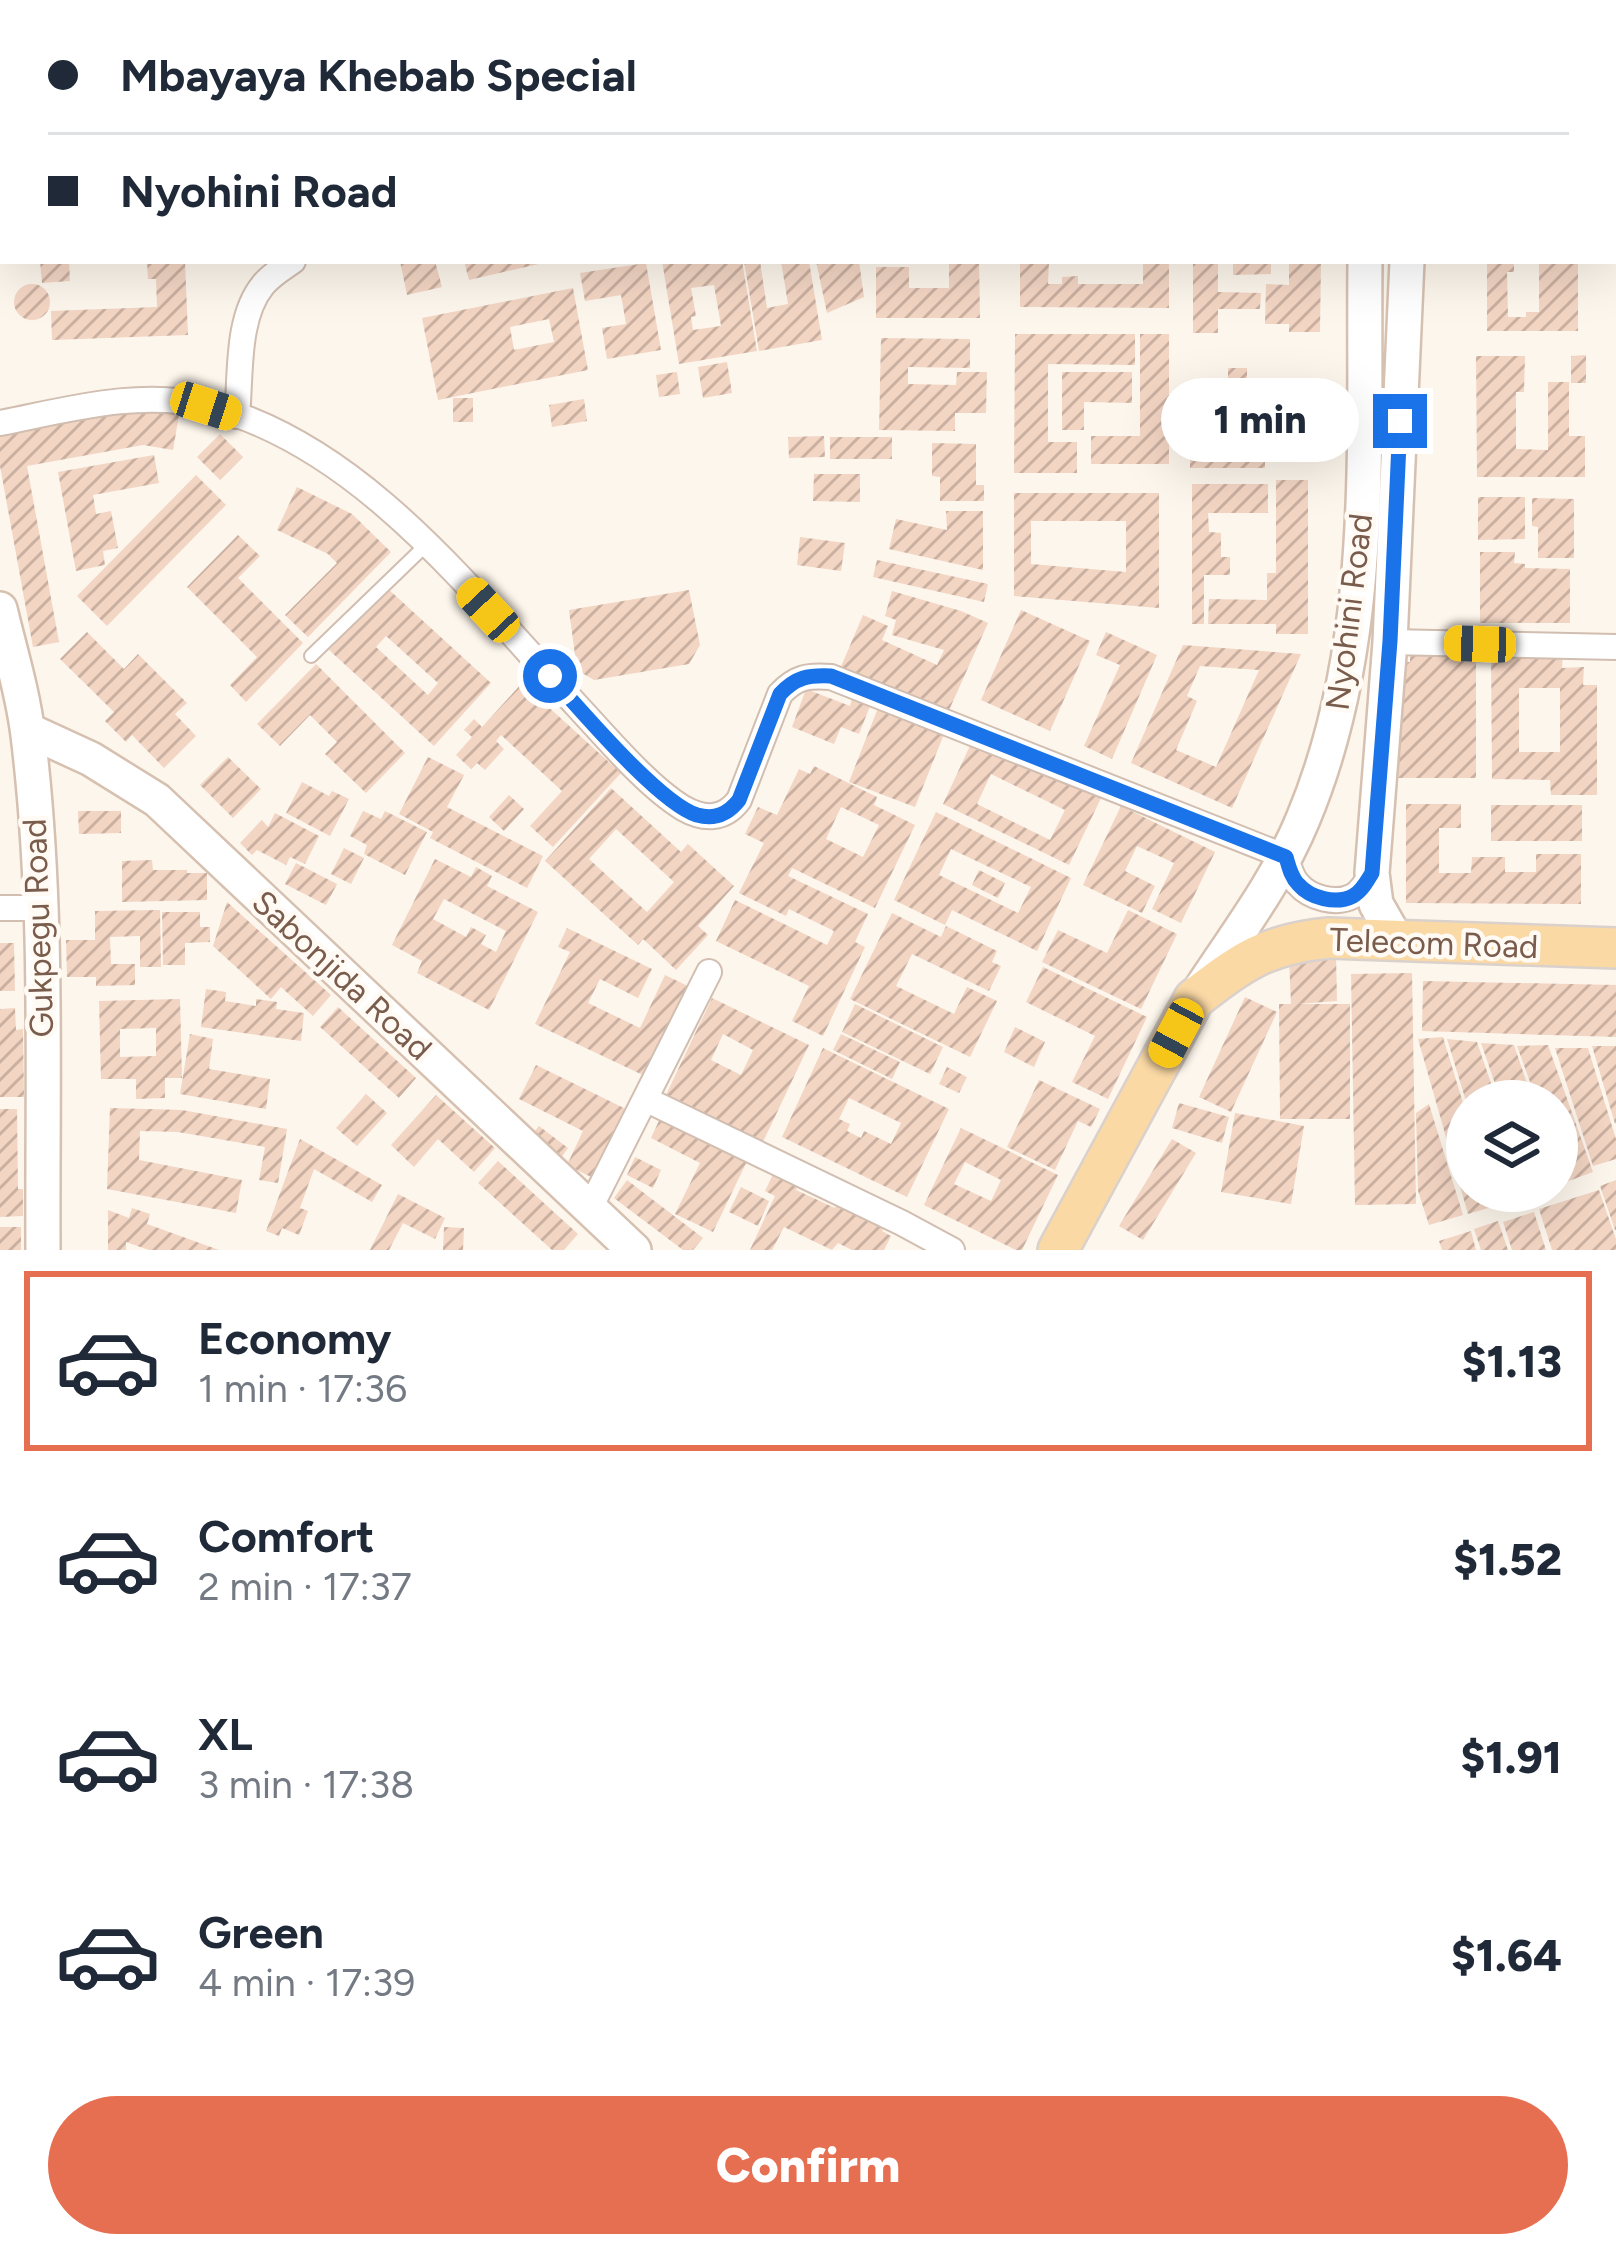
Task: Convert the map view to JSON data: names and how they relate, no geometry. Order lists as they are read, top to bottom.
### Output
{
  "streets": {
    "main road": [
      "Nyohini Road",
      "Gukpegu Road",
      "Telecom Road",
      "Sabonjida Road"
    ]
  },
  "crossings": [
    ["Nyohini Road", "Telecom Road"],
    ["Gukpegu Road", "Sabonjida Road"]
  ],
  "page": {
    "banner": ["Mbayaya Khebab Special", "Nyohini Road"],
    "bubble": "1 min",
    "list": [
      {
        "name": "Economy",
        "note": "1 min · 17:36",
        "value": "$1.13"
      },
      {
        "name": "Comfort",
        "note": "2 min · 17:37",
        "value": "$1.52"
      },
      {
        "name": "XL",
        "note": "3 min · 17:38",
        "value": "$1.91"
      },
      {
        "name": "Green",
        "note": "4 min · 17:39",
        "value": "$1.64"
      }
    ],
    "buttons": "Confirm"
  }
}
